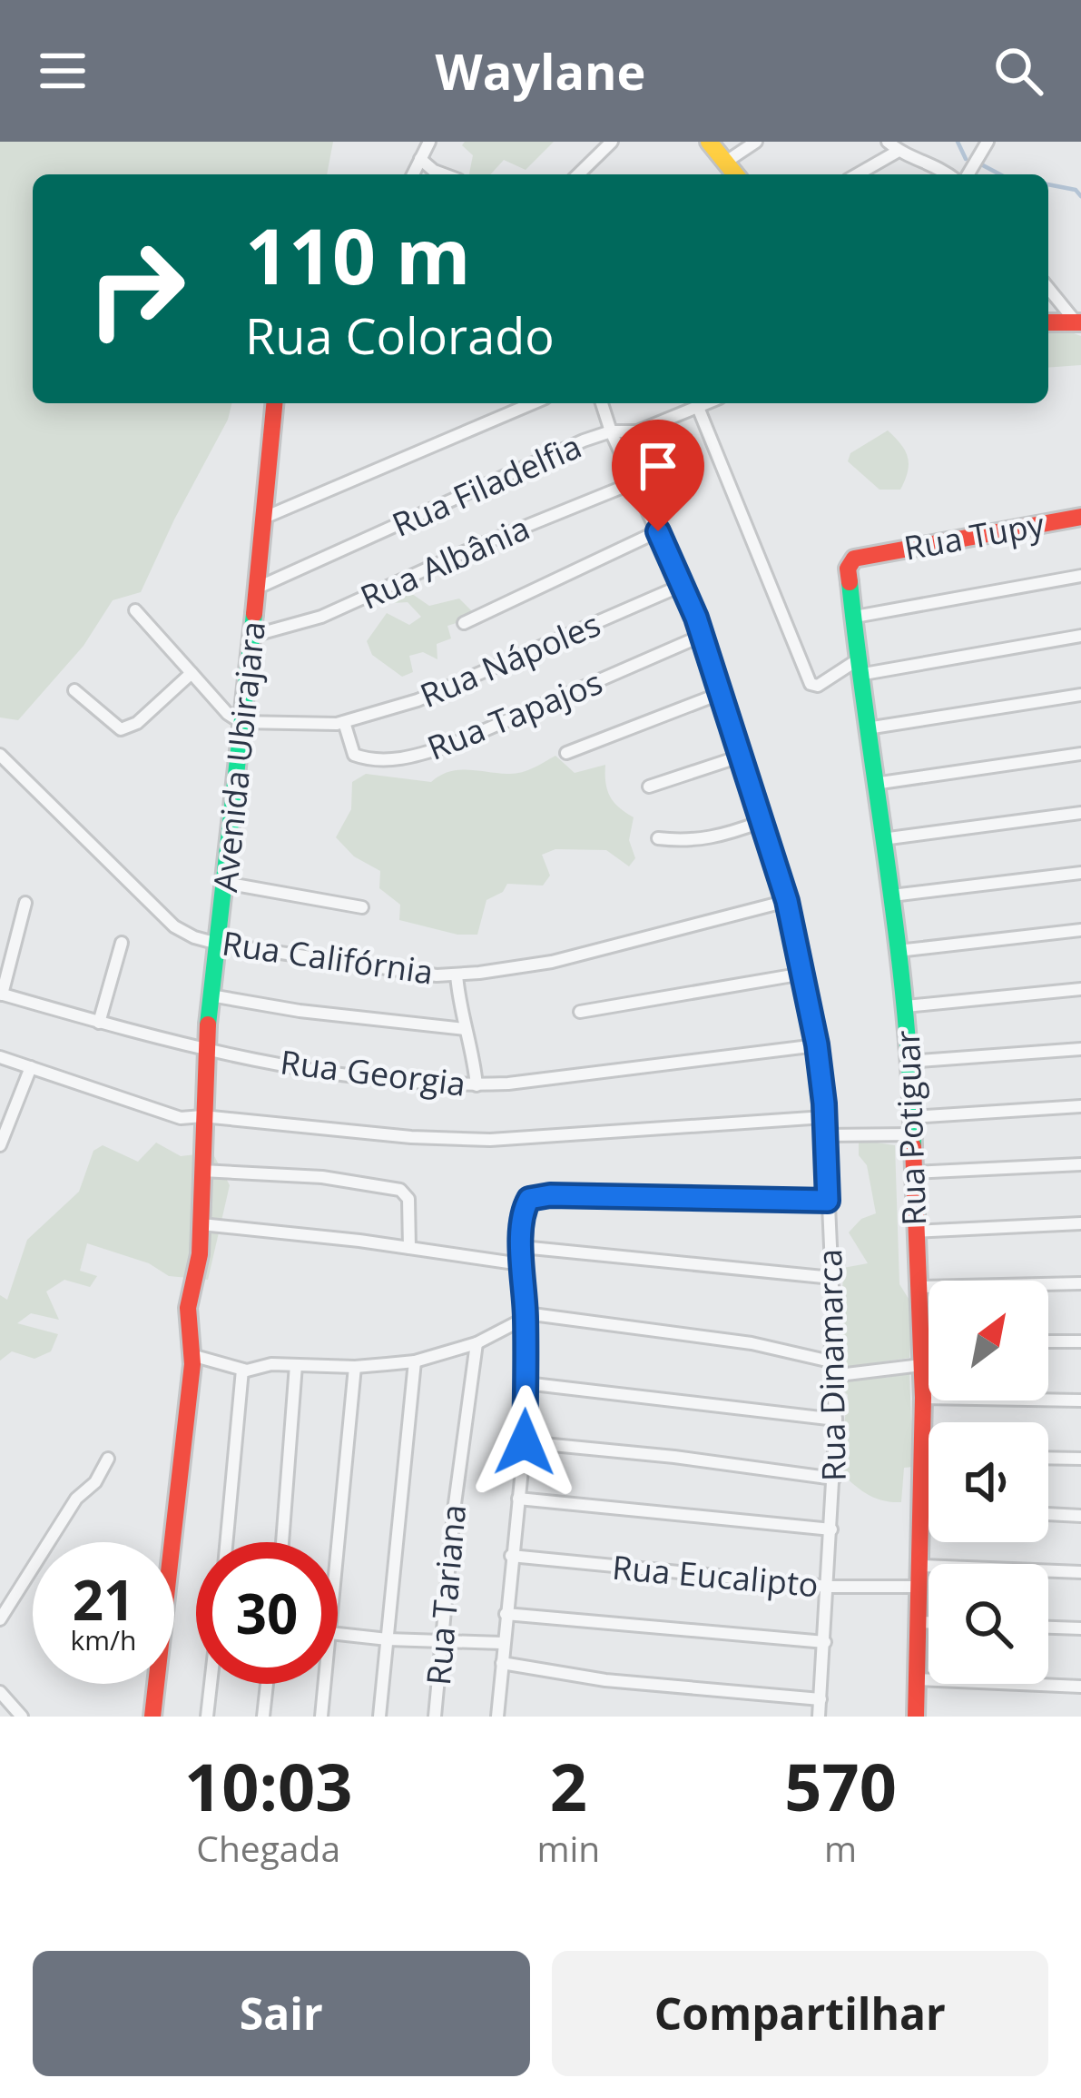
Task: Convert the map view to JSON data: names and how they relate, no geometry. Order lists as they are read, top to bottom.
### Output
{
  "streets": {
    "street": [
      "Rua Filadelfia",
      "Rua Tupy",
      "Rua Albânia",
      "Rua Nápoles",
      "Rua Tapajos",
      "Avenida Ubirajara",
      "Rua Califórnia",
      "Rua Georgia",
      "Rua Potiguar",
      "Rua Dinamarca",
      "Rua Eucalipto",
      "Rua Tariana"
    ]
  },
  "crossings": [
    ["Rua Filadelfia", "Avenida Ubirajara"],
    ["Rua Filadelfia", "Rua Dinamarca"],
    ["Rua Tupy", "Rua Potiguar"],
    ["Rua Albânia", "Avenida Ubirajara"],
    ["Rua Albânia", "Rua Dinamarca"],
    ["Rua Nápoles", "Rua Tapajos"],
    ["Rua Nápoles", "Avenida Ubirajara"],
    ["Rua Nápoles", "Rua Dinamarca"],
    ["Rua Tapajos", "Rua Dinamarca"],
    ["Avenida Ubirajara", "Rua Califórnia"],
    ["Avenida Ubirajara", "Rua Georgia"],
    ["Rua Califórnia", "Rua Dinamarca"],
    ["Rua Georgia", "Rua Dinamarca"],
    ["Rua Potiguar", "Rua Eucalipto"],
    ["Rua Dinamarca", "Rua Eucalipto"]
  ],
  "north": "top right",
  "page": {
    "header": "Waylane",
    "turn": ["110 m", "Rua Colorado"],
    "speed": "21 km/h",
    "limit": "30",
    "eta": [
      "10:03",
      "Chegada",
      "2",
      "min",
      "570",
      "m"
    ],
    "buttons": ["Sair", "Compartilhar"]
  }
}
